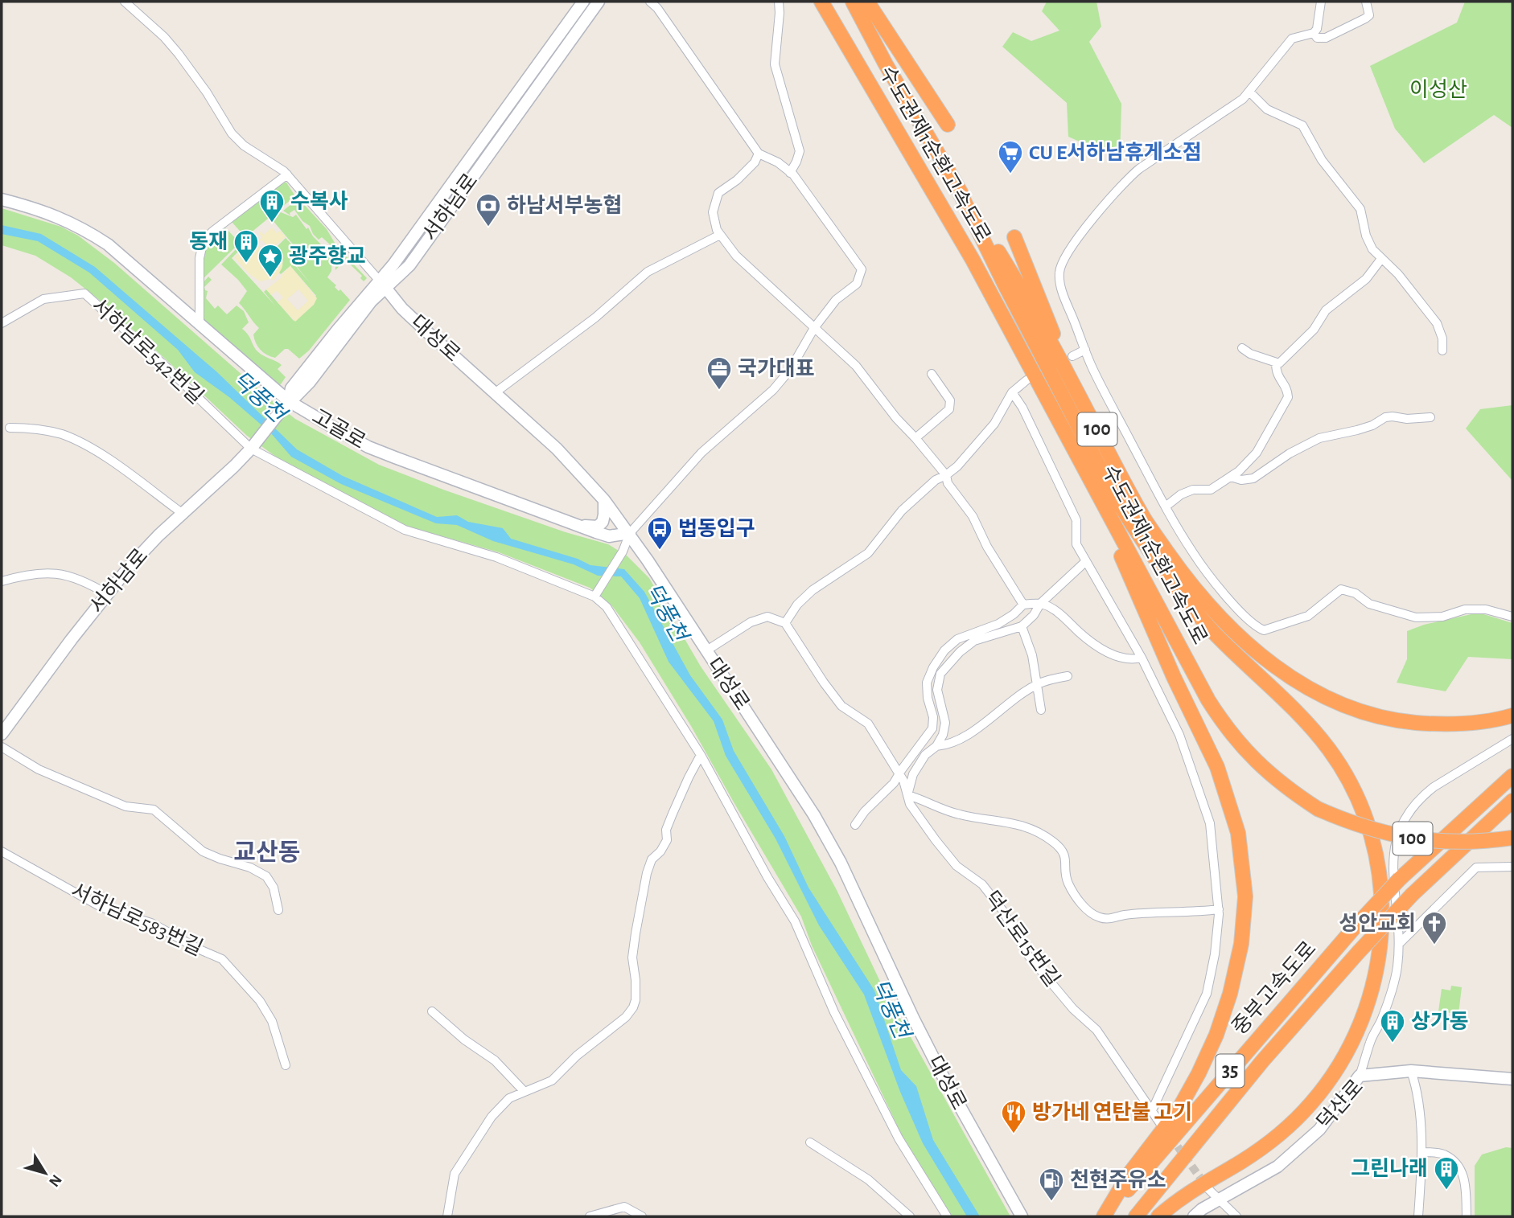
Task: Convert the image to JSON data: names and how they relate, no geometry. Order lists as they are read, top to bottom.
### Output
{
  "streets": {
    "highway": [
      "수도권제1순환고속도로",
      "100",
      "중부고속도로",
      "35"
    ],
    "street": [
      "서하남로",
      "대성로",
      "서하남로542번길",
      "고골로",
      "서하남로583번길",
      "덕산로15번길",
      "덕산로"
    ]
  },
  "crossings": [
    ["서하남로", "대성로"],
    ["서하남로", "서하남로542번길"],
    ["서하남로", "고골로"],
    ["대성로", "고골로"]
  ],
  "districts": ["교산동"],
  "water": ["덕풍천"],
  "parks": ["이성산"],
  "places": {
    "supermarket": ["CU E서하남휴게소점"],
    "building": [
      "수복사",
      "동재",
      "상가동",
      "그린나래"
    ],
    "bank": ["하남서부농협"],
    "place": ["광주향교"],
    "office": ["국가대표"],
    "bus stop": ["법동입구"],
    "church": ["성안교회"],
    "restaurant": ["방가네 연탄불 고기"],
    "fuel station": ["천현주유소"]
  },
  "north": "bottom right"
}
